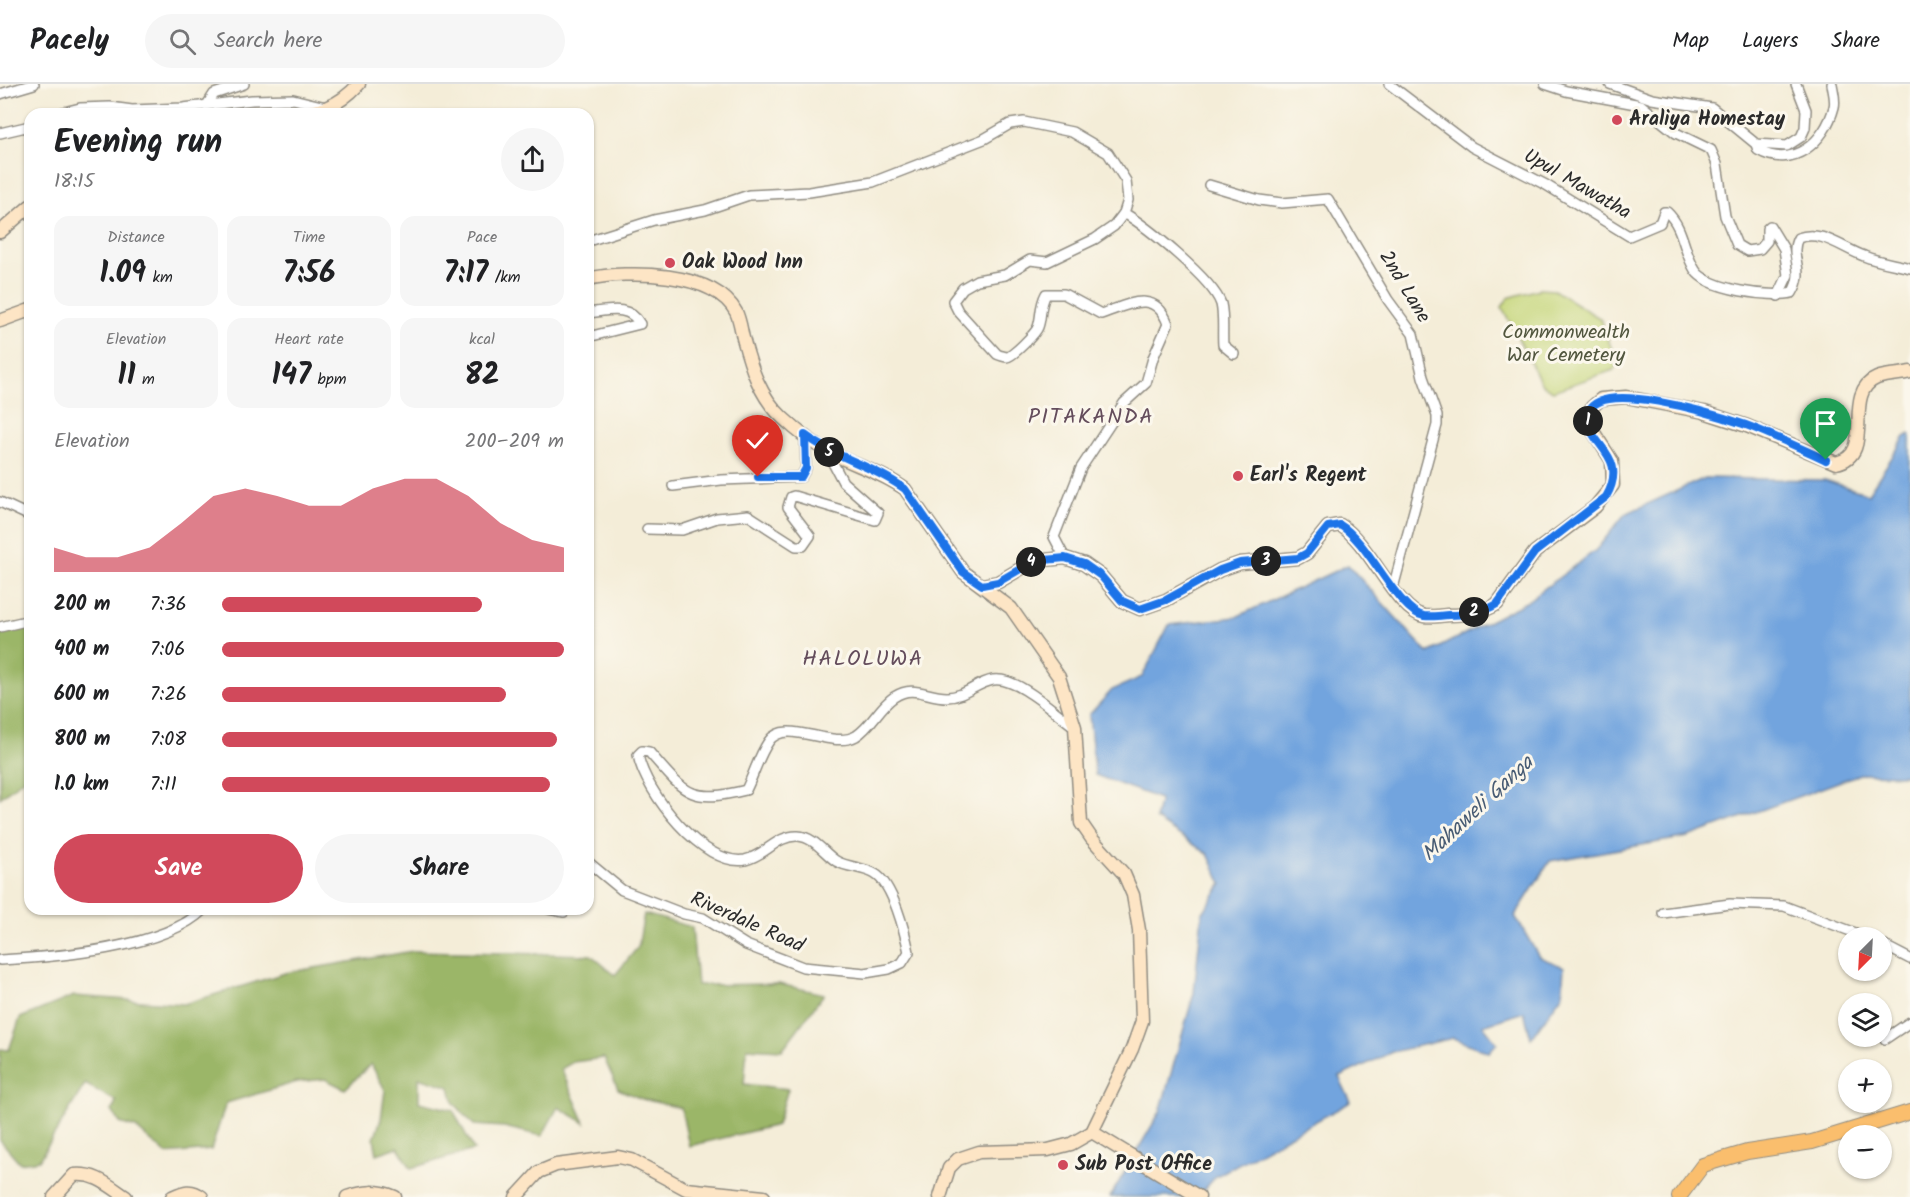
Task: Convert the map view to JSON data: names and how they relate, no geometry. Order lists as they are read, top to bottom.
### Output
{
  "streets": {
    "street": ["Upul Mawatha", "2nd Lane", "Riverdale Road"]
  },
  "districts": ["PITAKANDA", "HALOLUWA"],
  "water": ["Mahaweli Ganga"],
  "parks": ["Commonwealth War Cemetery"],
  "places": [
    "Araliya Homestay",
    "Oak Wood Inn",
    "Earl's Regent",
    "Sub Post Office"
  ],
  "north": "bottom left",
  "page": {
    "header": "Pacely",
    "search": "Search here",
    "nav": ["Map", "Layers", "Share"],
    "heading": ["Evening run", "18:15"],
    "stats": [
      ["Distance", "1.09 km"],
      ["Time", "7:56"],
      ["Pace", "7:17 /km"],
      ["Elevation", "11 m"],
      ["Heart rate", "147 bpm"],
      ["kcal", "82"]
    ],
    "pins": [
      "1",
      "5",
      "3",
      "4",
      "2"
    ],
    "chart": ["Elevation", "200–209 m"],
    "list": [
      {
        "name": "200 m",
        "note": "7:36"
      },
      {
        "name": "400 m",
        "note": "7:06"
      },
      {
        "name": "600 m",
        "note": "7:26"
      },
      {
        "name": "800 m",
        "note": "7:08"
      },
      {
        "name": "1.0 km",
        "note": "7:11"
      }
    ],
    "buttons": ["Save", "Share"],
    "map_buttons": ["+", "−"]
  }
}
